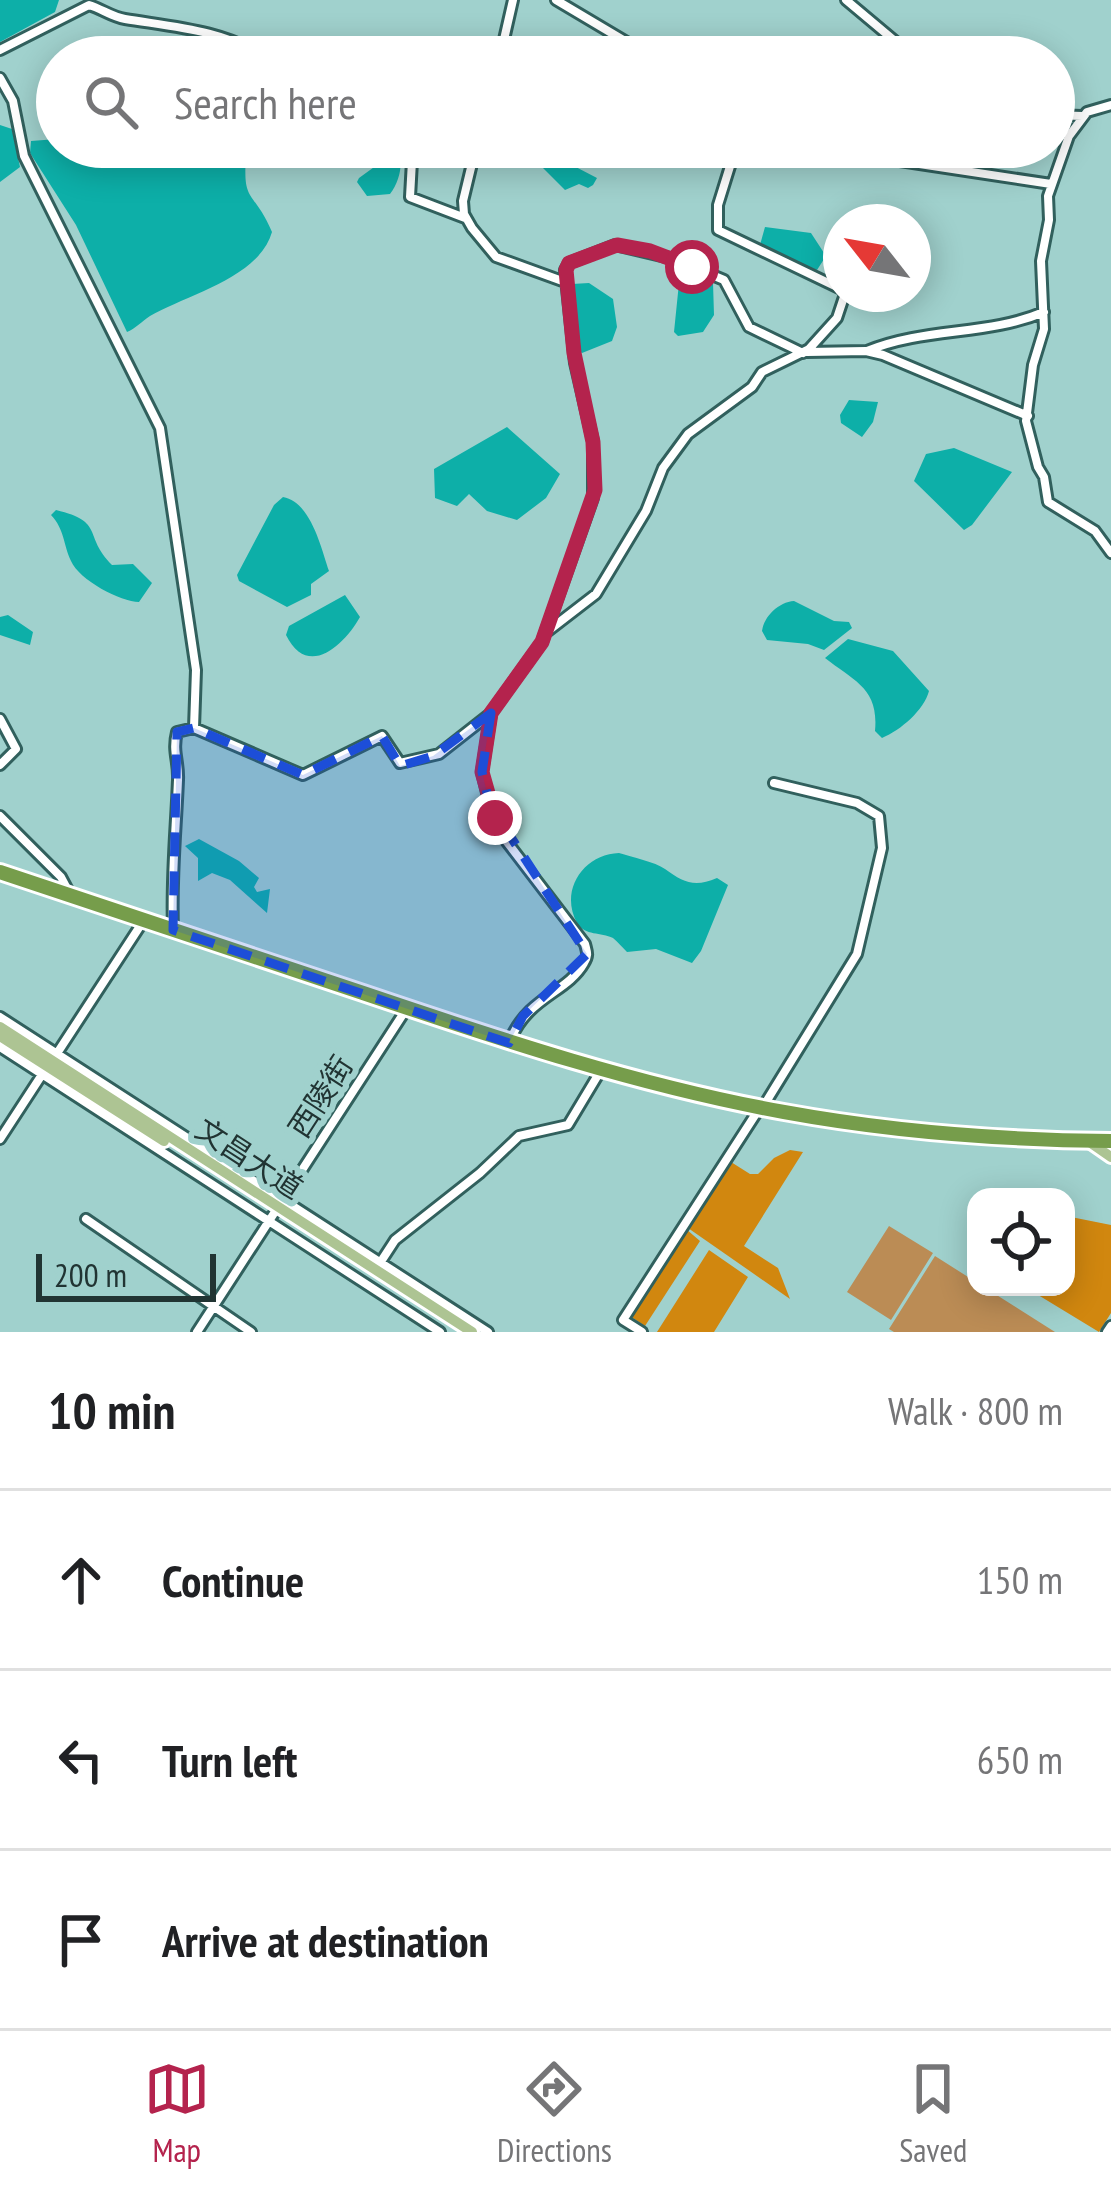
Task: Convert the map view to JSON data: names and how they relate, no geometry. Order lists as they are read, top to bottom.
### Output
{
  "streets": {
    "main road": ["文昌大道"],
    "street": ["西陵街"]
  },
  "crossings": [
    ["西陵街", "文昌大道"]
  ],
  "scale_bar": "200 m",
  "north": "top left",
  "page": {
    "search": "Search here",
    "scale": "200 m",
    "heading": ["10 min", "Walk · 800 m"],
    "list": [
      ["Continue", "150 m"],
      ["Turn left", "650 m"],
      "Arrive at destination"
    ],
    "nav": ["Map", "Directions", "Saved"]
  }
}
